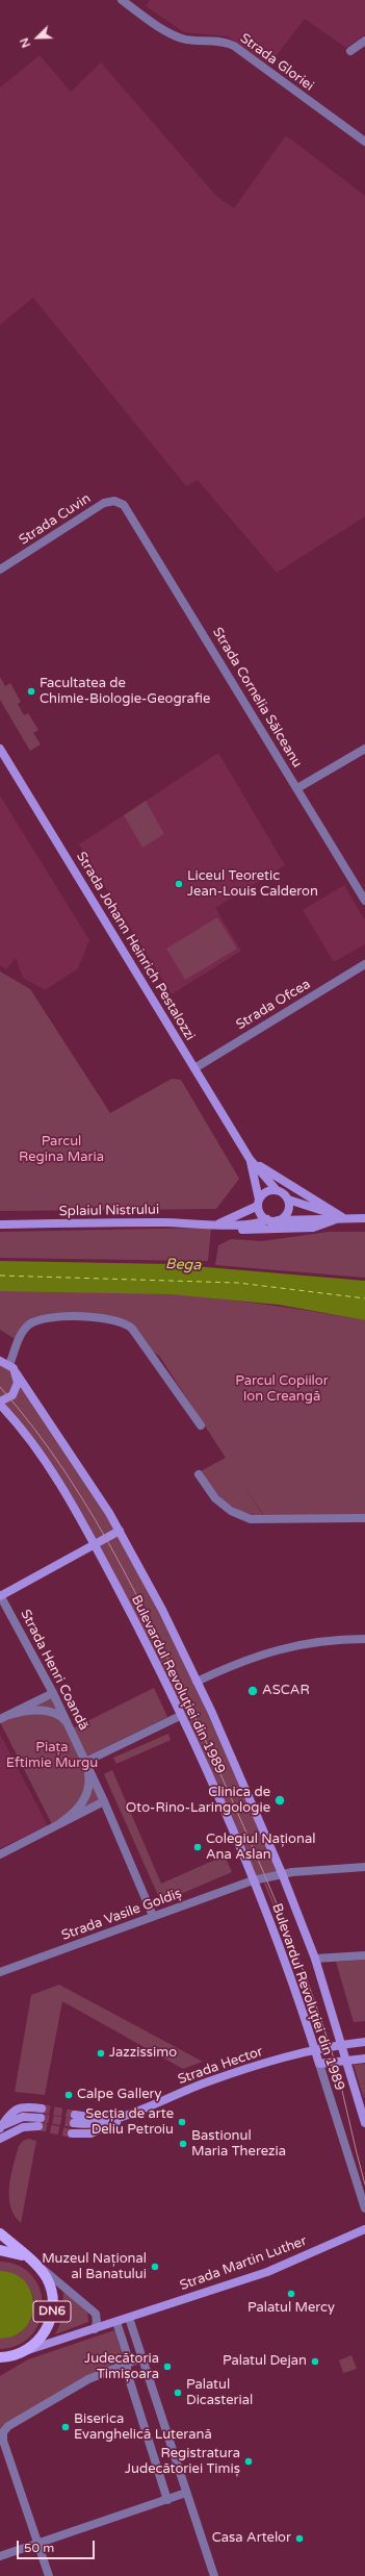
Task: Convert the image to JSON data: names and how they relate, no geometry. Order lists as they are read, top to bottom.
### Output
{
  "streets": {
    "main road": ["DN6"],
    "street": [
      "Strada Gloriei",
      "Strada Cuvin",
      "Strada Cornelia Sălceanu",
      "Strada Johann Heinrich Pestalozzi",
      "Strada Ofcea",
      "Splaiul Nistrului",
      "Strada Henri Coandă",
      "Bulevardul Revoluției din 1989",
      "Strada Vasile Goldiș",
      "Strada Hector",
      "Strada Martin Luther"
    ]
  },
  "crossings": [
    ["Strada Cuvin", "Strada Cornelia Sălceanu"],
    ["Strada Johann Heinrich Pestalozzi", "Strada Ofcea"],
    ["Strada Johann Heinrich Pestalozzi", "Splaiul Nistrului"],
    ["Strada Henri Coandă", "Strada Vasile Goldiș"],
    ["Bulevardul Revoluției din 1989", "Strada Vasile Goldiș"],
    ["Bulevardul Revoluției din 1989", "Strada Hector"],
    ["Strada Martin Luther", "DN6"]
  ],
  "water": ["Bega"],
  "parks": ["Parcul Regina Maria", "Parcul Copiilor Ion Creangă", "Piața Eftimie Murgu"],
  "places": [
    "Facultatea de Chimie-Biologie-Geografie",
    "Liceul Teoretic Jean-Louis Calderon",
    "ASCAR",
    "Clinica de Oto-Rino-Laringologie",
    "Colegiul Național Ana Aslan",
    "Jazzissimo",
    "Calpe Gallery",
    "Secția de arte Deliu Petroiu",
    "Bastionul Maria Therezia",
    "Muzeul Național al Banatului",
    "Palatul Mercy",
    "Palatul Dejan",
    "Judecătoria Timișoara",
    "Palatul Dicasterial",
    "Biserica Evanghelică Luterană",
    "Registratura Judecătoriei Timiș",
    "Casa Artelor"
  ],
  "scale_bar": "50 m",
  "north": "bottom left"
}
